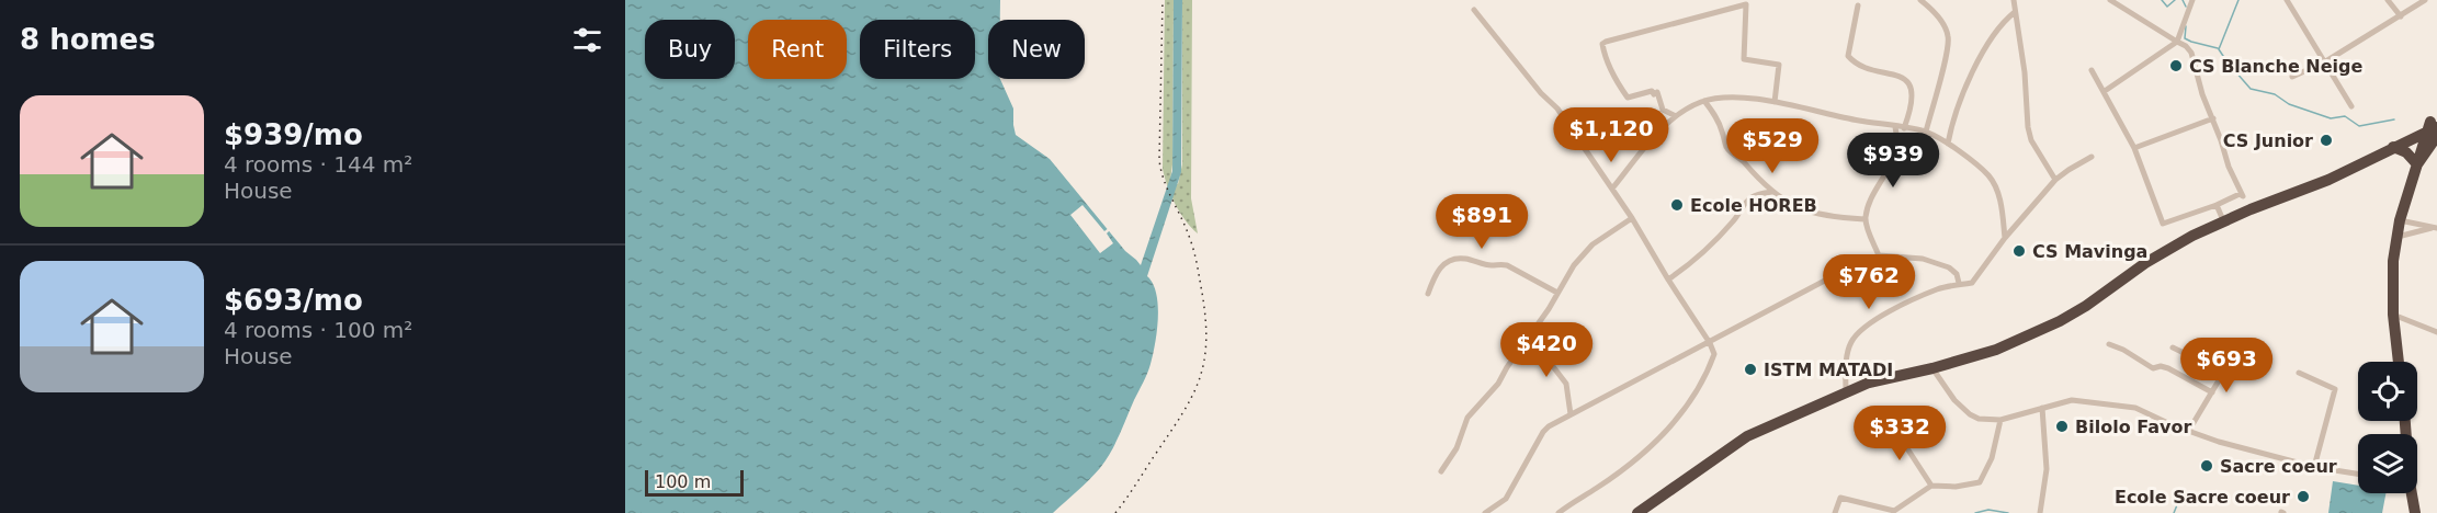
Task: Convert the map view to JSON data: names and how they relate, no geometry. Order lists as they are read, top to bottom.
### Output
{
  "places": [
    "CS Blanche Neige",
    "CS Junior",
    "Ecole HOREB",
    "CS Mavinga",
    "ISTM MATADI",
    "Bilolo Favor",
    "Sacre coeur",
    "Ecole Sacre coeur"
  ],
  "scale_bar": "100 m",
  "page": {
    "heading": "8 homes",
    "chip": [
      "Buy",
      "Rent",
      "Filters",
      "New"
    ],
    "list": [
      {
        "name": "$939/mo",
        "note": "4 rooms · 144 m² · House"
      },
      {
        "name": "$693/mo",
        "note": "4 rooms · 100 m² · House"
      }
    ],
    "price": [
      "$1,120",
      "$529",
      "$939",
      "$891",
      "$762",
      "$420",
      "$693",
      "$332"
    ],
    "scale": "100 m"
  }
}
